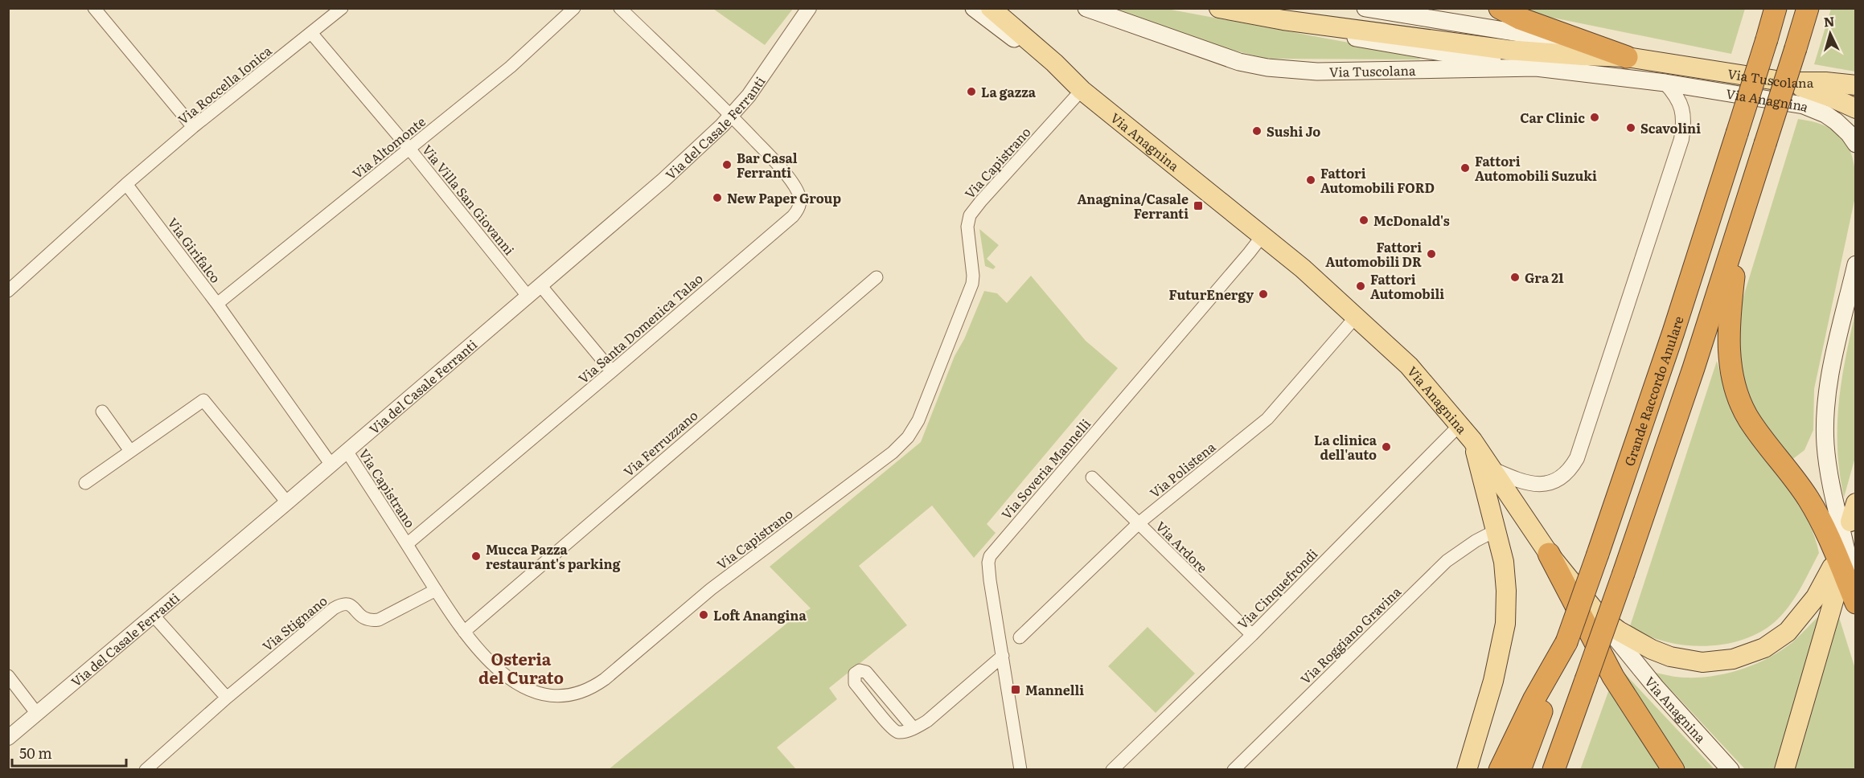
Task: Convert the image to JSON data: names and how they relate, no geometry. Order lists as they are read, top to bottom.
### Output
{
  "streets": {
    "highway": ["Grande Raccordo Anulare"],
    "main road": ["Via Tuscolana", "Via Anagnina"],
    "street": [
      "Via Roccella Ionica",
      "Via del Casale Ferranti",
      "Via Altomonte",
      "Via Capistrano",
      "Via Villa San Giovanni",
      "Via Girifalco",
      "Via Santa Domenica Talao",
      "Via Ferruzzano",
      "Via Soveria Mannelli",
      "Via Polistena",
      "Via Ardore",
      "Via Cinquefrondi",
      "Via Stignano",
      "Via Roggiano Gravina"
    ]
  },
  "crossings": [
    ["Via Tuscolana", "Via Anagnina"],
    ["Via Roccella Ionica", "Via Villa San Giovanni"],
    ["Via Roccella Ionica", "Via Girifalco"],
    ["Via Anagnina", "Via Capistrano"],
    ["Via Anagnina", "Via Soveria Mannelli"],
    ["Via Anagnina", "Via Polistena"],
    ["Via Anagnina", "Via Cinquefrondi"],
    ["Via del Casale Ferranti", "Via Capistrano"],
    ["Via del Casale Ferranti", "Via Villa San Giovanni"],
    ["Via del Casale Ferranti", "Via Girifalco"],
    ["Via del Casale Ferranti", "Via Santa Domenica Talao"],
    ["Via Altomonte", "Via Villa San Giovanni"],
    ["Via Altomonte", "Via Girifalco"],
    ["Via Capistrano", "Via Santa Domenica Talao"],
    ["Via Capistrano", "Via Ferruzzano"],
    ["Via Capistrano", "Via Stignano"],
    ["Via Polistena", "Via Ardore"],
    ["Via Ardore", "Via Cinquefrondi"]
  ],
  "districts": ["Osteria del Curato"],
  "places": {
    "other": [
      "La gazza",
      "Car Clinic",
      "Scavolini",
      "Sushi Jo",
      "Bar Casal Ferranti",
      "Fattori Automobili Suzuki",
      "Fattori Automobili FORD",
      "New Paper Group",
      "McDonald's",
      "Fattori Automobili DR",
      "Gra 21",
      "Fattori Automobili",
      "FuturEnergy",
      "La clinica dell'auto",
      "Mucca Pazza restaurant's parking",
      "Loft Anangina"
    ],
    "transit": ["Anagnina/Casale Ferranti", "Mannelli"]
  },
  "scale_bar": "50 m",
  "north": "top"
}
